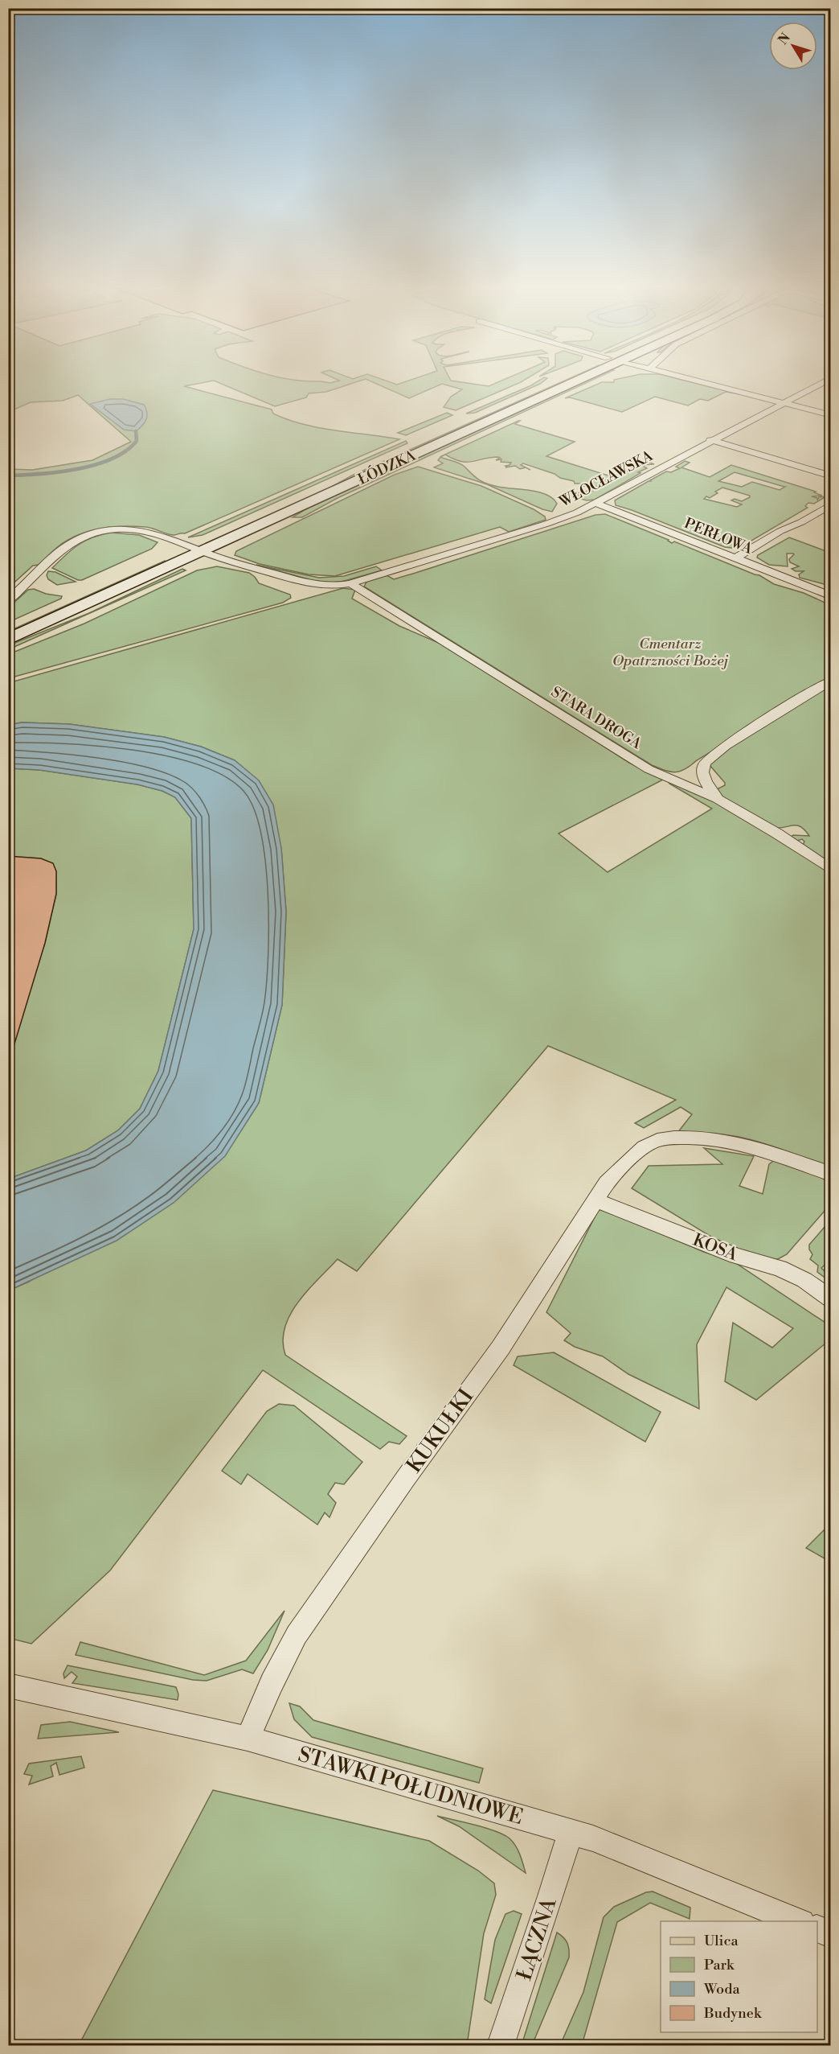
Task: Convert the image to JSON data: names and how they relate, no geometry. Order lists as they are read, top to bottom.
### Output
{
  "streets": {
    "main road": ["ŁÓDZKA"],
    "street": [
      "WŁOCŁAWSKA",
      "PERŁOWA",
      "STARA DROGA",
      "KOSA",
      "KUKUŁKI",
      "STAWKI POŁUDNIOWE",
      "ŁĄCZNA"
    ]
  },
  "crossings": [
    ["ŁÓDZKA", "WŁOCŁAWSKA"],
    ["WŁOCŁAWSKA", "PERŁOWA"],
    ["WŁOCŁAWSKA", "STARA DROGA"],
    ["KOSA", "KUKUŁKI"],
    ["KUKUŁKI", "STAWKI POŁUDNIOWE"],
    ["STAWKI POŁUDNIOWE", "ŁĄCZNA"]
  ],
  "parks": ["Cmentarz Opatrzności Bożej"],
  "legend": [
    "Ulica",
    "Park",
    "Woda",
    "Budynek"
  ],
  "north": "top left"
}
